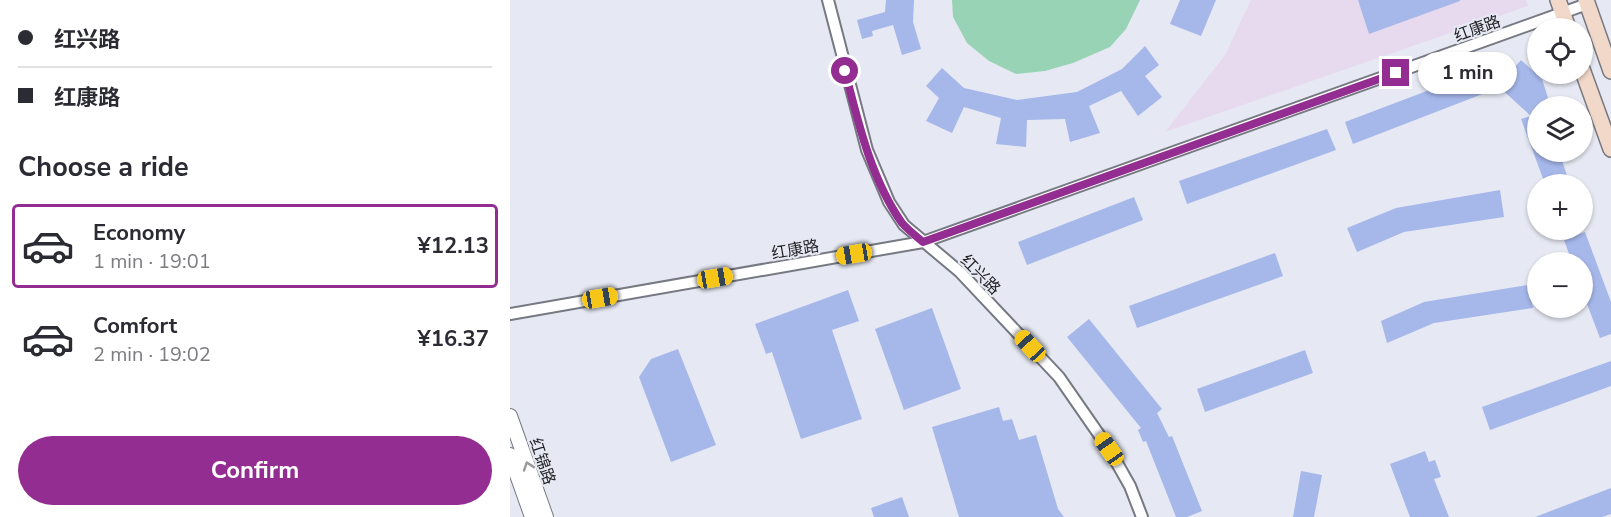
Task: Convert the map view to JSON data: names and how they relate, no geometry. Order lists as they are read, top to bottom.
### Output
{
  "streets": {
    "street": ["红康路", "红兴路", "红锦路"]
  },
  "crossings": [
    ["红康路", "红兴路"]
  ],
  "page": {
    "banner": ["红兴路", "红康路"],
    "map_buttons": ["+", "−"],
    "bubble": "1 min",
    "heading": "Choose a ride",
    "list": [
      {
        "name": "Economy",
        "note": "1 min · 19:01",
        "value": "¥12.13"
      },
      {
        "name": "Comfort",
        "note": "2 min · 19:02",
        "value": "¥16.37"
      }
    ],
    "buttons": "Confirm"
  }
}
